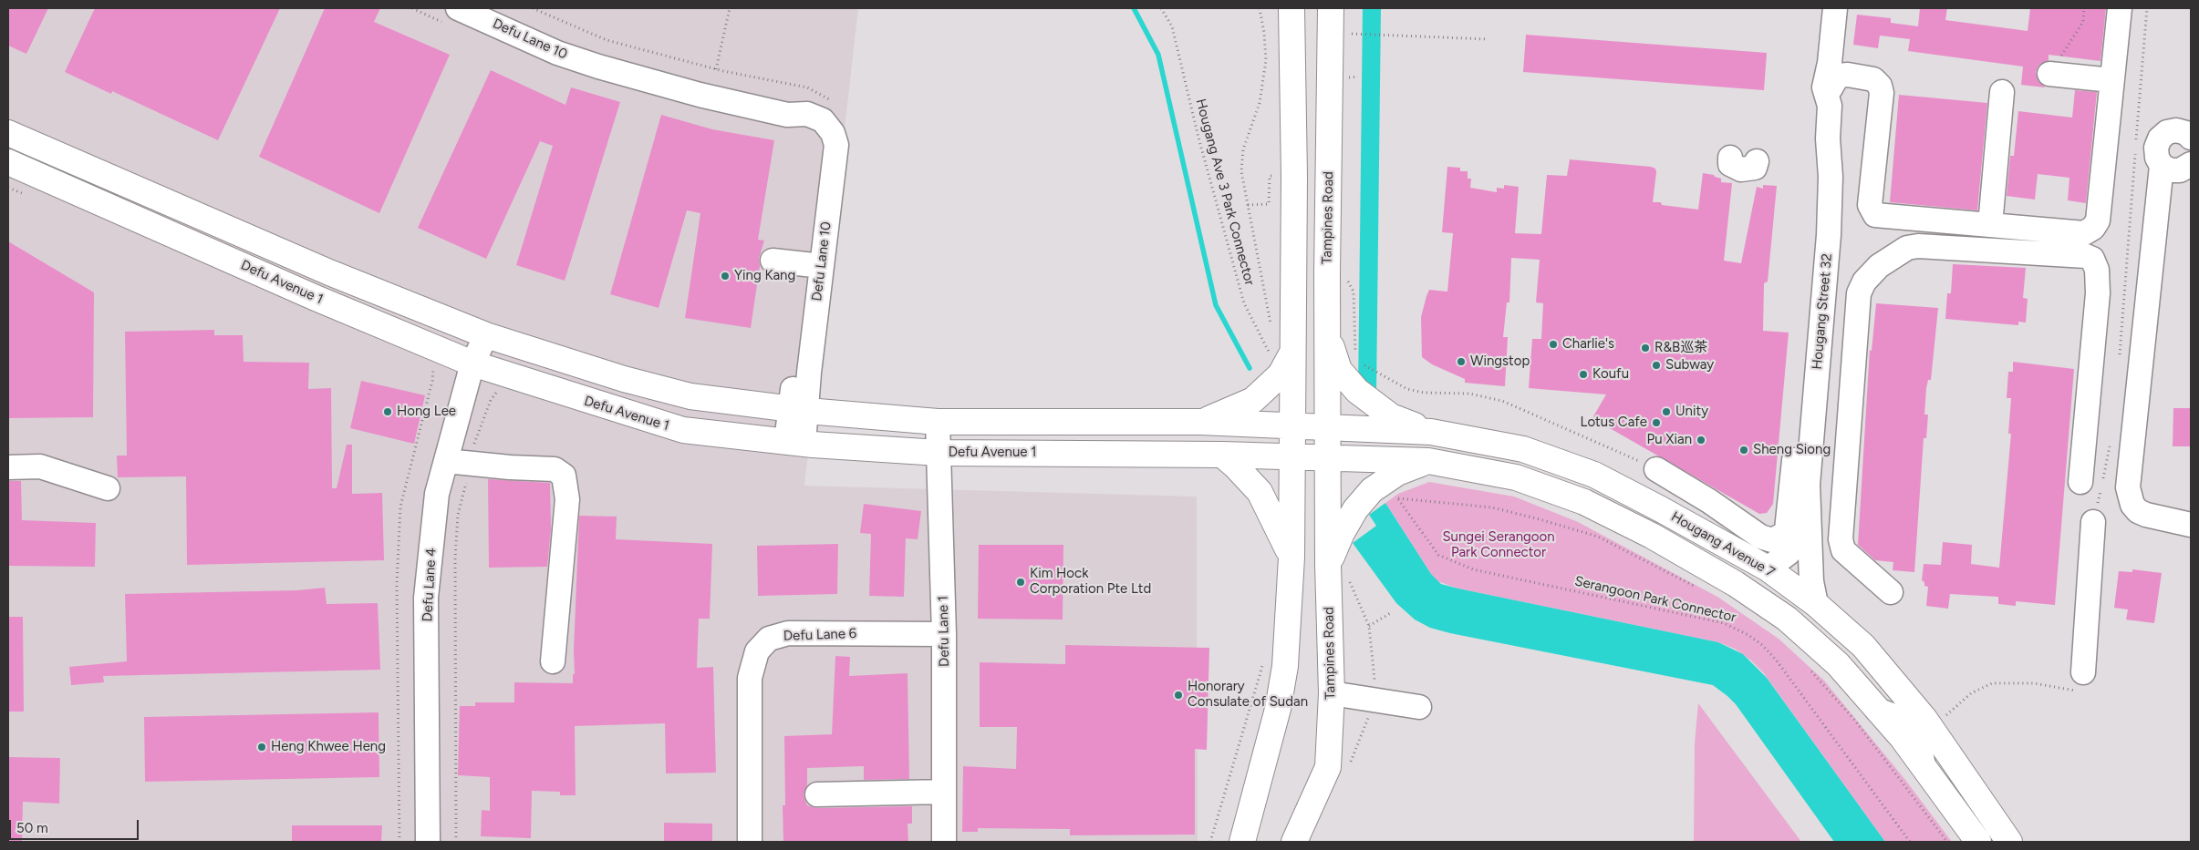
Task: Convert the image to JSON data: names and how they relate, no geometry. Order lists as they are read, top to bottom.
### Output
{
  "streets": {
    "main road": ["Tampines Road", "Defu Avenue 1", "Hougang Avenue 7"],
    "street": [
      "Defu Lane 10",
      "Hougang Street 32",
      "Defu Lane 4",
      "Defu Lane 1",
      "Defu Lane 6"
    ],
    "path": ["Hougang Ave 3 Park Connector", "Serangoon Park Connector"]
  },
  "crossings": [
    ["Defu Lane 10", "Defu Avenue 1"],
    ["Tampines Road", "Hougang Avenue 7"],
    ["Defu Avenue 1", "Defu Lane 4"],
    ["Defu Avenue 1", "Defu Lane 1"],
    ["Hougang Street 32", "Hougang Avenue 7"],
    ["Defu Lane 1", "Defu Lane 6"]
  ],
  "parks": ["Sungei Serangoon Park Connector"],
  "places": [
    "Ying Kang",
    "Charlie's",
    "R&B巡茶",
    "Wingstop",
    "Subway",
    "Koufu",
    "Hong Lee",
    "Unity",
    "Lotus Cafe",
    "Pu Xian",
    "Sheng Siong",
    "Kim Hock Corporation Pte Ltd",
    "Honorary Consulate of Sudan",
    "Heng Khwee Heng"
  ],
  "scale_bar": "50 m"
}
